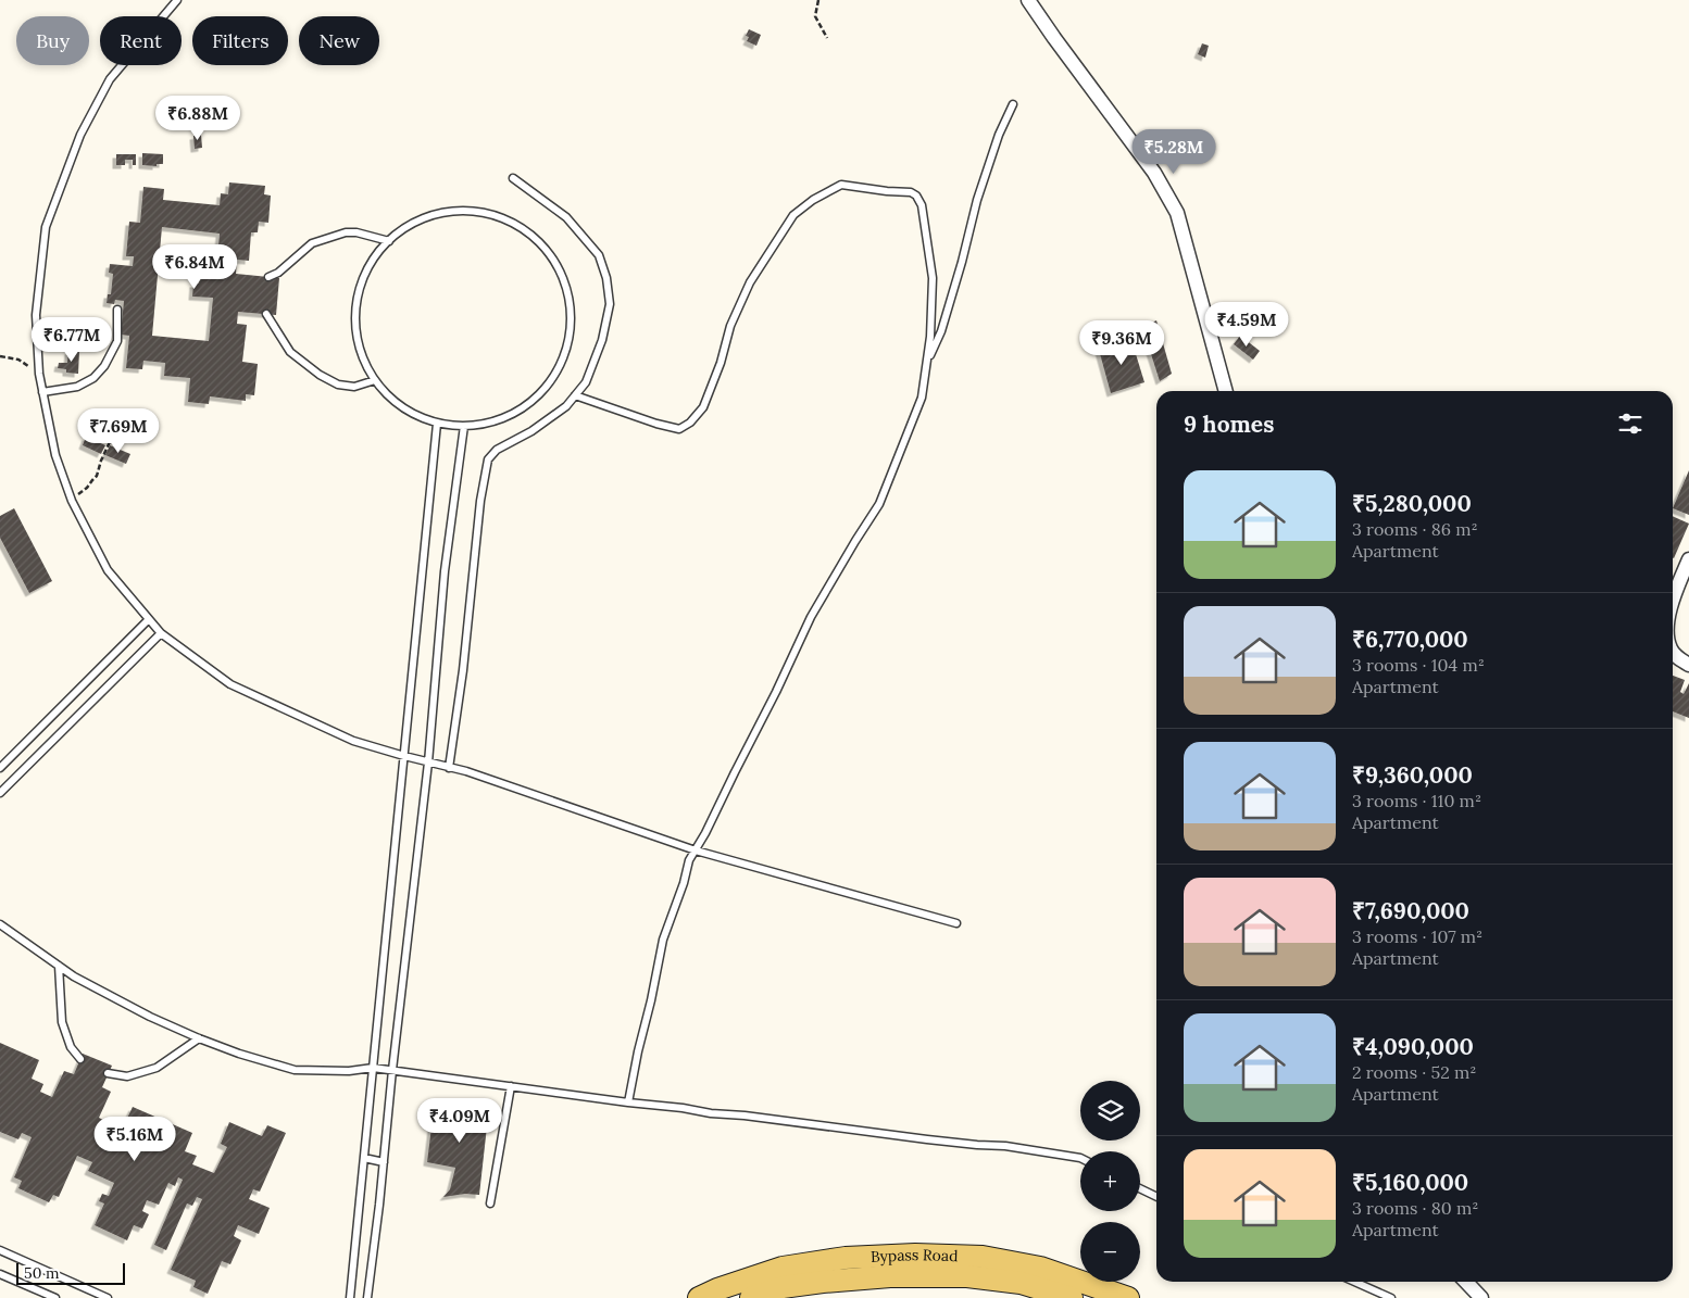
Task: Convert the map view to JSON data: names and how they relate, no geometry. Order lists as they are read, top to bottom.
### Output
{
  "streets": {
    "main road": ["Bypass Road"]
  },
  "scale_bar": "50 m",
  "page": {
    "chip": [
      "Buy",
      "Rent",
      "Filters",
      "New"
    ],
    "price": [
      "₹6.88M",
      "₹5.28M",
      "₹6.84M",
      "₹4.59M",
      "₹6.77M",
      "₹9.36M",
      "₹7.69M",
      "₹4.09M",
      "₹5.16M"
    ],
    "heading": "9 homes",
    "list": [
      {
        "name": "₹5,280,000",
        "note": "3 rooms · 86 m² · Apartment"
      },
      {
        "name": "₹6,770,000",
        "note": "3 rooms · 104 m² · Apartment"
      },
      {
        "name": "₹9,360,000",
        "note": "3 rooms · 110 m² · Apartment"
      },
      {
        "name": "₹7,690,000",
        "note": "3 rooms · 107 m² · Apartment"
      },
      {
        "name": "₹4,090,000",
        "note": "2 rooms · 52 m² · Apartment"
      },
      {
        "name": "₹5,160,000",
        "note": "3 rooms · 80 m² · Apartment"
      }
    ],
    "map_buttons": ["+", "−"],
    "scale": "50 m"
  }
}
